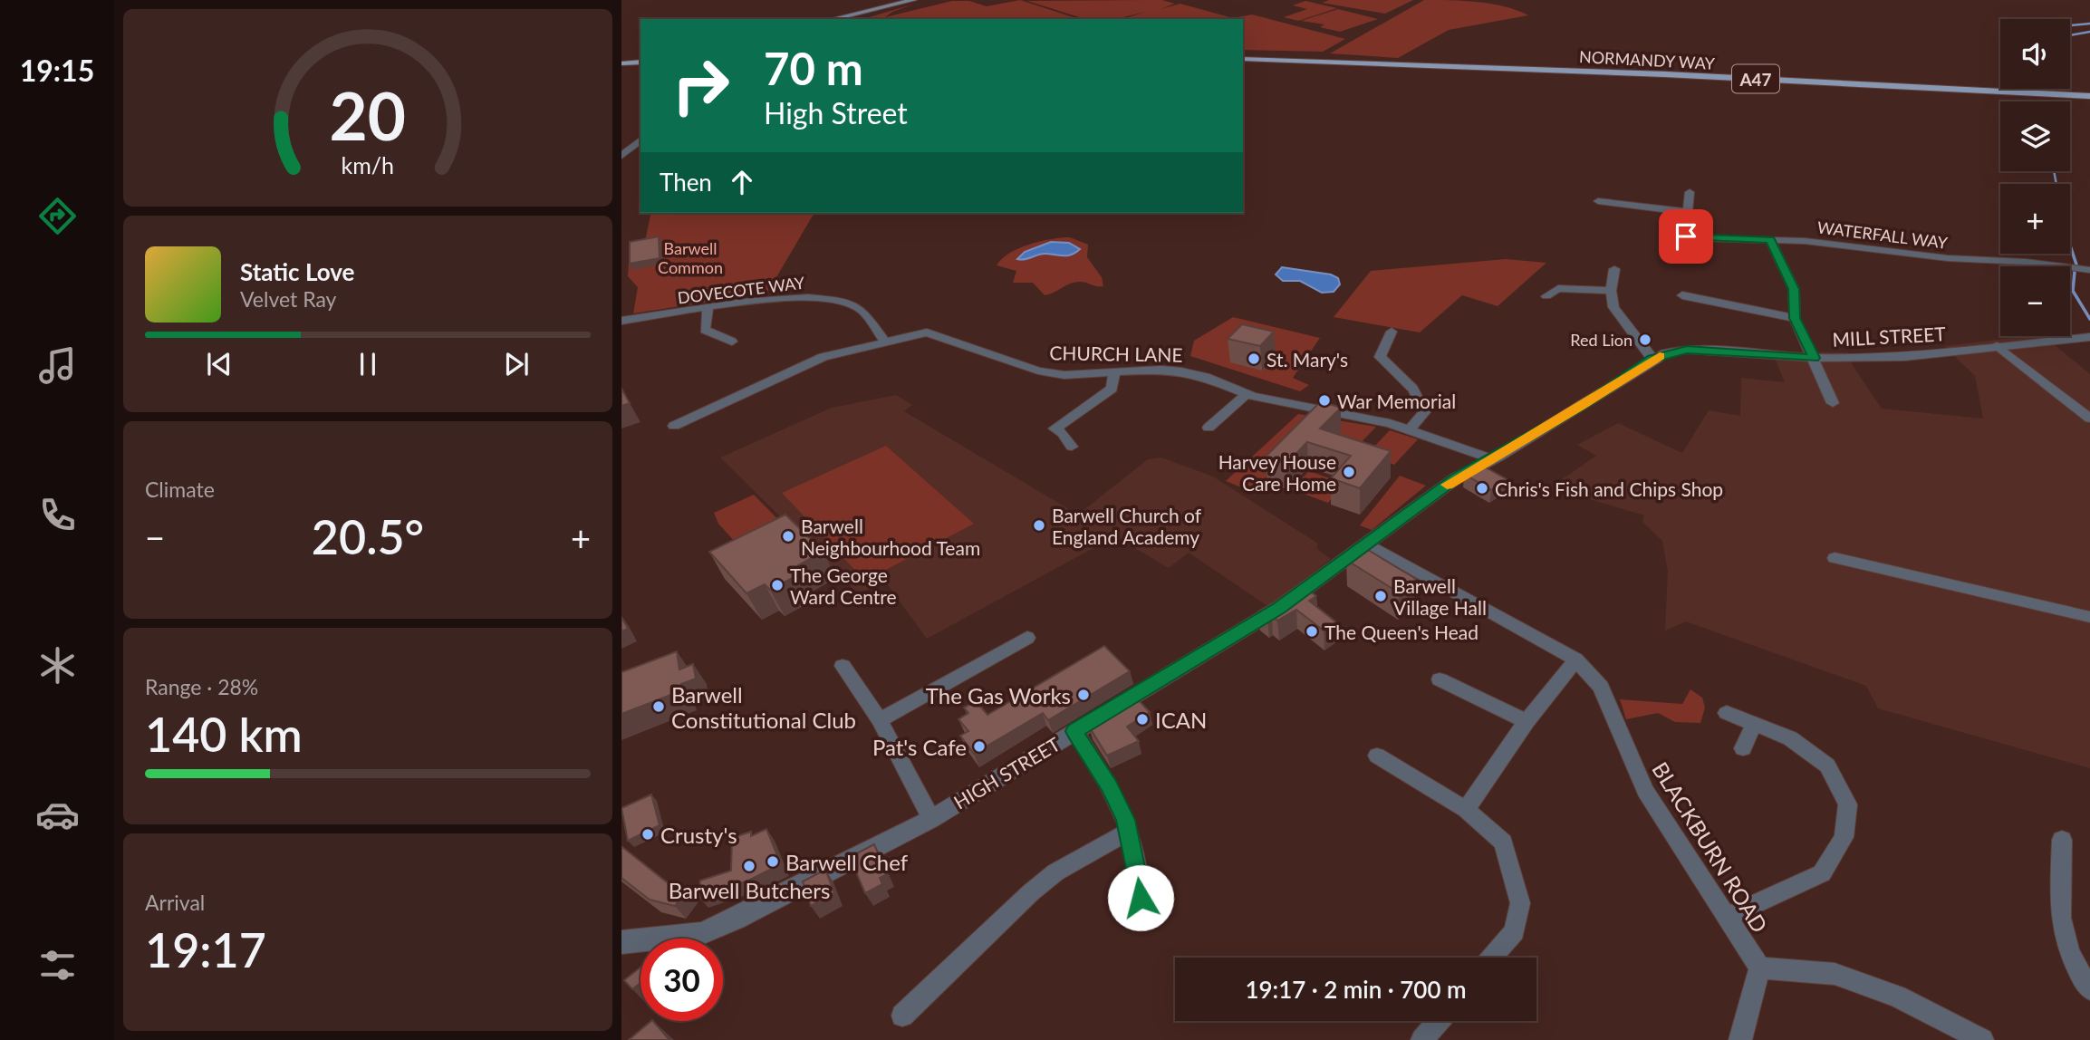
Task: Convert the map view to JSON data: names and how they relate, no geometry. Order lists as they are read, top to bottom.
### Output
{
  "streets": {
    "main road": ["NORMANDY WAY", "A47"],
    "street": [
      "WATERFALL WAY",
      "DOVECOTE WAY",
      "MILL STREET",
      "CHURCH LANE",
      "HIGH STREET",
      "BLACKBURN ROAD"
    ]
  },
  "crossings": [
    ["DOVECOTE WAY", "CHURCH LANE"],
    ["MILL STREET", "HIGH STREET"],
    ["CHURCH LANE", "HIGH STREET"],
    ["HIGH STREET", "BLACKBURN ROAD"]
  ],
  "parks": ["Barwell Common"],
  "places": [
    "Red Lion",
    "St. Mary's",
    "War Memorial",
    "Harvey House Care Home",
    "Chris's Fish and Chips Shop",
    "Barwell Church of England Academy",
    "Barwell Neighbourhood Team",
    "The George Ward Centre",
    "Barwell Village Hall",
    "The Queen's Head",
    "The Gas Works",
    "Barwell Constitutional Club",
    "ICAN",
    "Pat's Cafe",
    "Crusty's",
    "Barwell Chef",
    "Barwell Butchers"
  ],
  "page": {
    "tabs": "19:15",
    "map_buttons": ["+", "−"],
    "turn": ["70 m", "High Street"],
    "then": "Then",
    "song": ["Static Love", "Velvet Ray"],
    "tile": [
      "Climate",
      ["Range · 28%", "140 km"],
      ["Arrival", "19:17"]
    ],
    "heat": ["−", "20.5°", "+"],
    "limit": "30",
    "trip": "19:17 · 2 min · 700 m",
    "gauge": ["20", "km/h"]
  }
}
